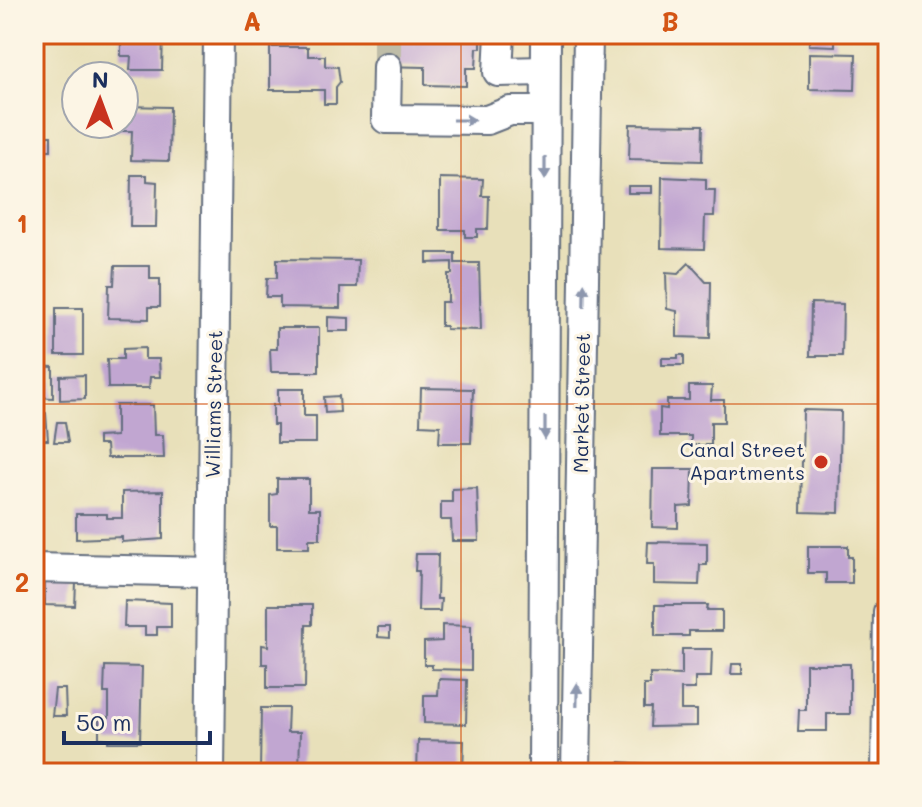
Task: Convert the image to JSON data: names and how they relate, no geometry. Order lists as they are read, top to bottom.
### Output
{
  "streets": {
    "street": ["Market Street", "Williams Street"]
  },
  "places": ["Canal Street Apartments"],
  "scale_bar": "50 m",
  "north": "top",
  "grid": {
    "columns": ["A", "B"],
    "rows": ["1", "2"]
  }
}
